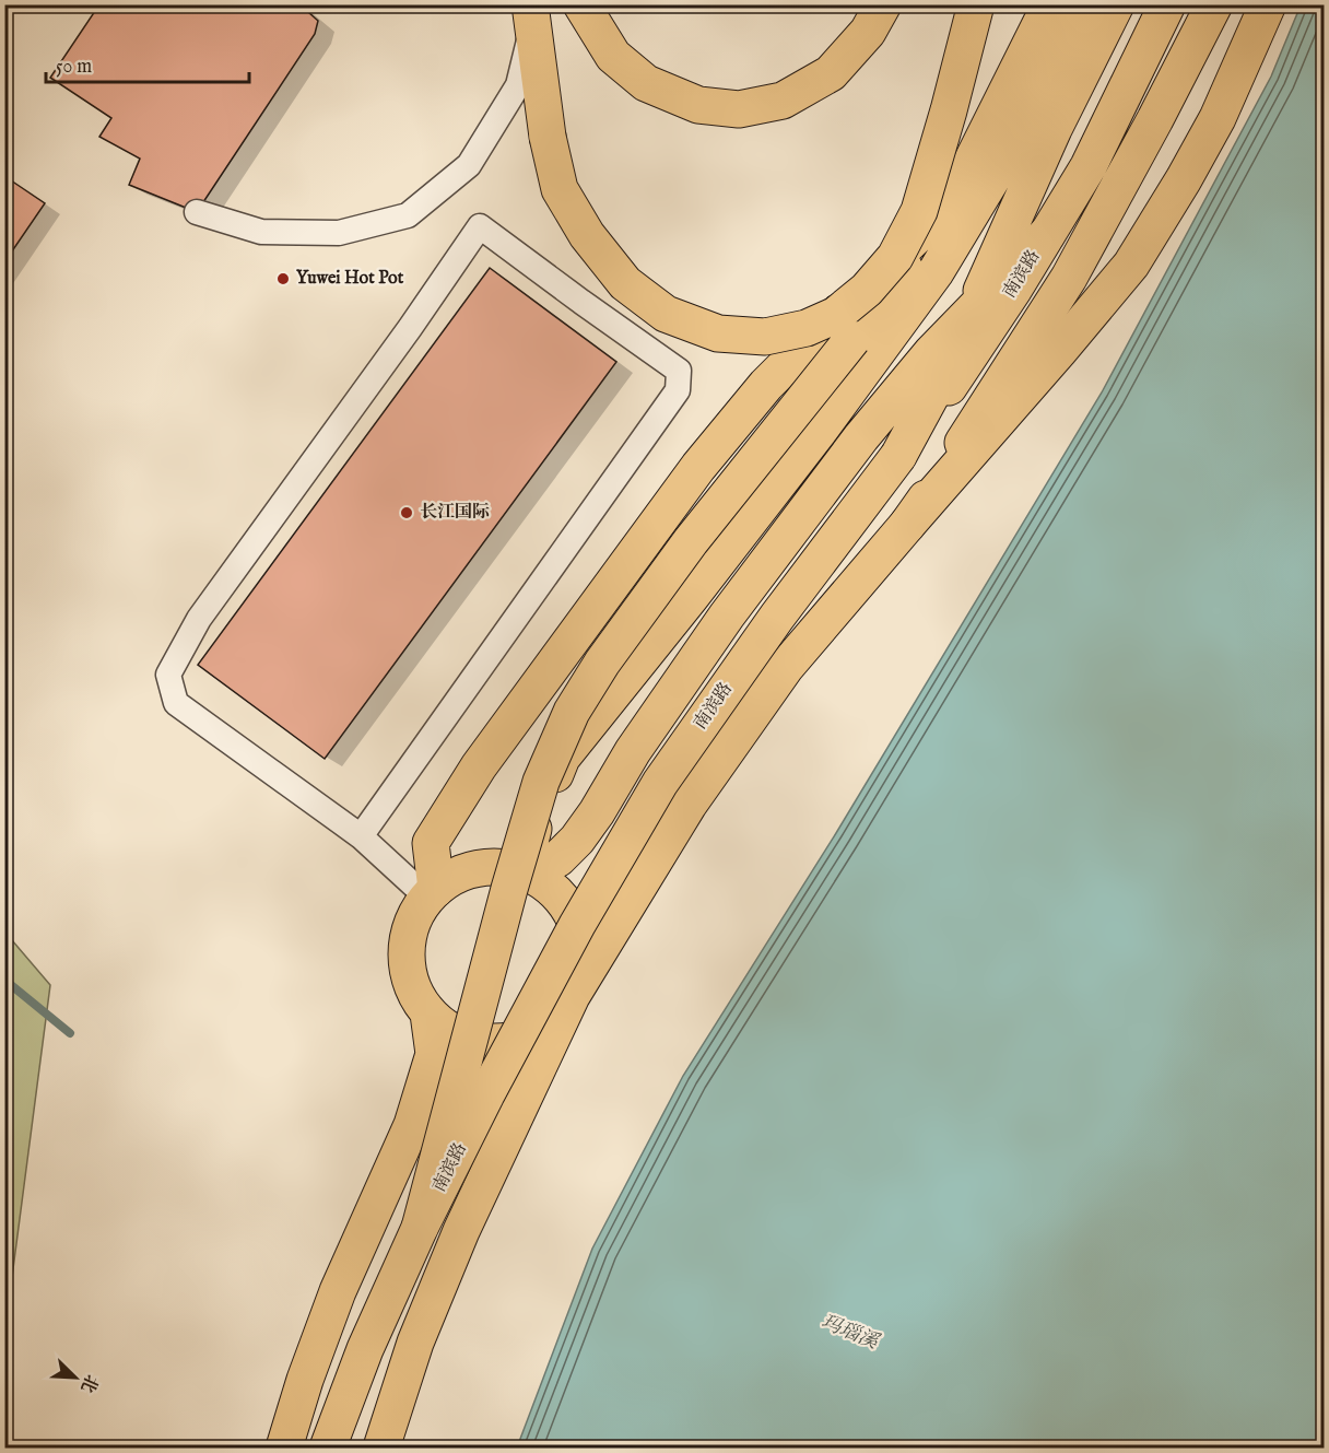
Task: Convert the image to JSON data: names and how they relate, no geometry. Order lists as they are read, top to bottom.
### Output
{
  "streets": {
    "main road": ["南滨路"]
  },
  "water": ["玛瑙溪"],
  "places": ["Yuwei Hot Pot", "长江国际"],
  "scale_bar": "50 m",
  "north": "bottom right"
}
